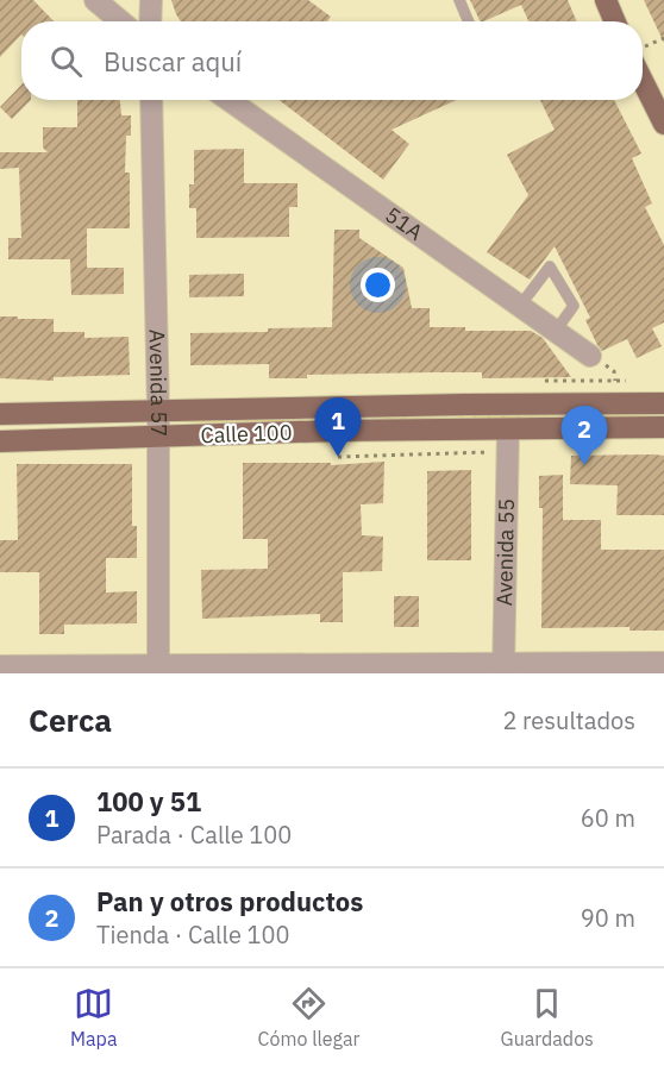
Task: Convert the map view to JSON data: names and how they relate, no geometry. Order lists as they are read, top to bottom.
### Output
{
  "streets": {
    "main road": ["Calle 100"],
    "street": ["51A", "Avenida 57", "Avenida 55"]
  },
  "crossings": [
    ["Avenida 57", "Calle 100"],
    ["Calle 100", "Avenida 55"]
  ],
  "page": {
    "search": "Buscar aquí",
    "pins": ["1", "2"],
    "heading": ["Cerca", "2 resultados"],
    "list": [
      {
        "mark": "1",
        "name": "100 y 51",
        "note": "Parada · Calle 100",
        "value": "60 m"
      },
      {
        "mark": "2",
        "name": "Pan y otros productos",
        "note": "Tienda · Calle 100",
        "value": "90 m"
      }
    ],
    "nav": ["Mapa", "Cómo llegar", "Guardados"]
  }
}
